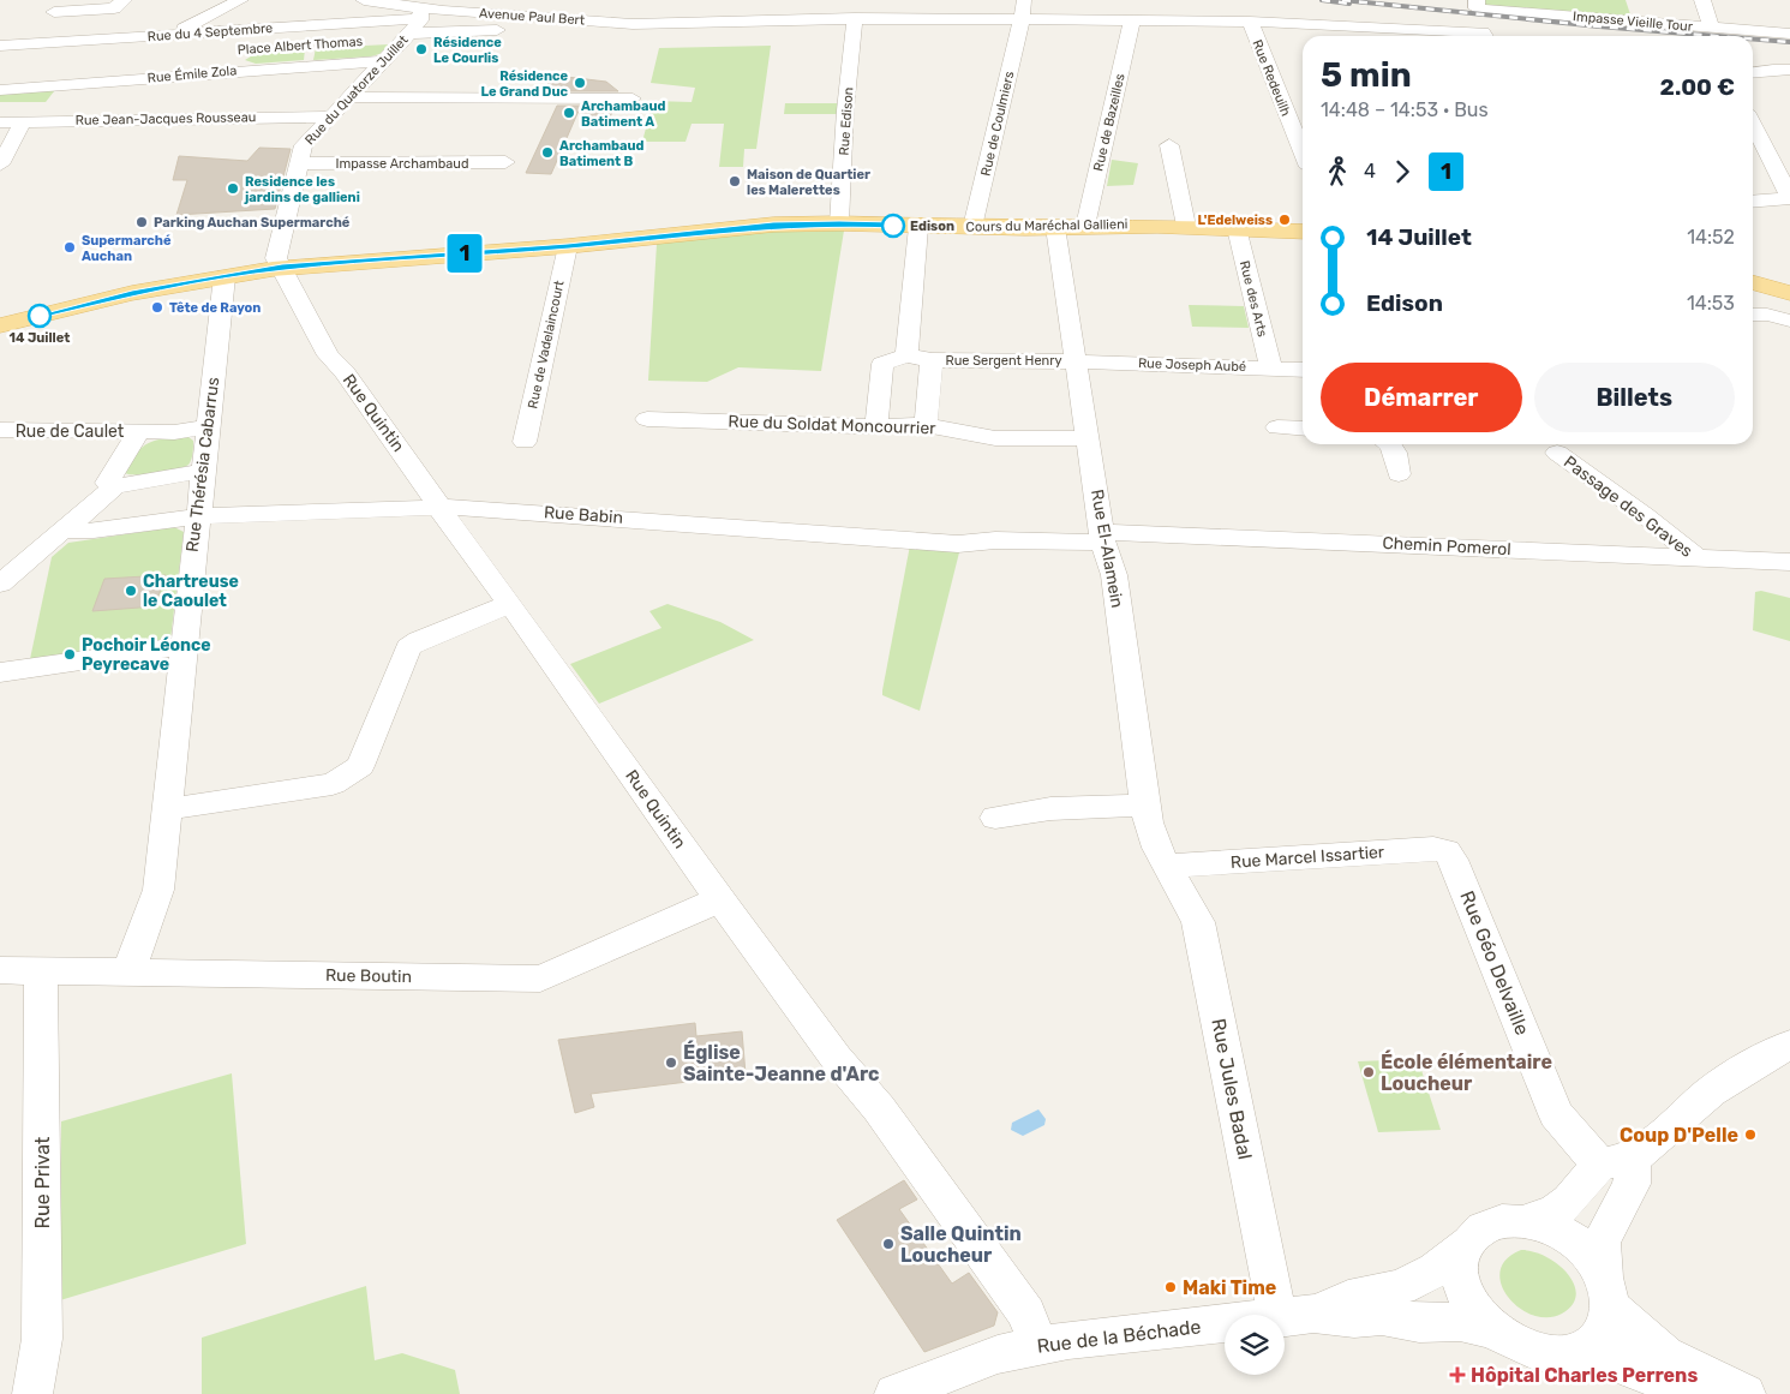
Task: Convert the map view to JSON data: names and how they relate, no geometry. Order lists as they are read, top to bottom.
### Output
{
  "streets": {
    "main road": ["Cours du Maréchal Gallieni"],
    "street": [
      "Avenue Paul Bert",
      "Impasse Vieille Tour",
      "Rue du 4 Septembre",
      "Place Albert Thomas",
      "Rue Émile Zola",
      "Rue Redeuilh",
      "Rue du Quatorze Juillet",
      "Rue Jean-Jacques Rousseau",
      "Rue Edison",
      "Rue de Bazeilles",
      "Rue de Coulmiers",
      "Impasse Archambaud",
      "Rue des Arts",
      "Rue de Vadelaincourt",
      "Rue Sergent Henry",
      "Rue Joseph Aubé",
      "Rue Quintin",
      "Rue du Soldat Moncourrier",
      "Rue de Caulet",
      "Rue Thérésia Cabarrus",
      "Passage des Graves",
      "Rue Babin",
      "Chemin Pomerol",
      "Rue El-Alamein",
      "Rue Marcel Issartier",
      "Rue Géo Delvaille",
      "Rue Boutin",
      "Rue Jules Badal",
      "Rue Privat",
      "Rue de la Béchade"
    ]
  },
  "crossings": [
    ["Avenue Paul Bert", "Rue du 4 Septembre"],
    ["Avenue Paul Bert", "Place Albert Thomas"],
    ["Avenue Paul Bert", "Rue du Quatorze Juillet"],
    ["Rue du 4 Septembre", "Place Albert Thomas"],
    ["Rue du 4 Septembre", "Rue du Quatorze Juillet"],
    ["Place Albert Thomas", "Rue du Quatorze Juillet"],
    ["Rue Émile Zola", "Rue du Quatorze Juillet"],
    ["Rue du Quatorze Juillet", "Rue Jean-Jacques Rousseau"],
    ["Rue du Quatorze Juillet", "Impasse Archambaud"],
    ["Rue du Quatorze Juillet", "Cours du Maréchal Gallieni"],
    ["Rue du Quatorze Juillet", "Rue Quintin"],
    ["Rue Edison", "Cours du Maréchal Gallieni"],
    ["Rue de Bazeilles", "Cours du Maréchal Gallieni"],
    ["Rue de Coulmiers", "Cours du Maréchal Gallieni"],
    ["Cours du Maréchal Gallieni", "Rue des Arts"],
    ["Cours du Maréchal Gallieni", "Rue de Vadelaincourt"],
    ["Cours du Maréchal Gallieni", "Rue Quintin"],
    ["Cours du Maréchal Gallieni", "Rue Thérésia Cabarrus"],
    ["Cours du Maréchal Gallieni", "Rue El-Alamein"],
    ["Rue des Arts", "Rue Joseph Aubé"],
    ["Rue Sergent Henry", "Rue Joseph Aubé"],
    ["Rue Sergent Henry", "Rue du Soldat Moncourrier"],
    ["Rue Sergent Henry", "Rue El-Alamein"],
    ["Rue Joseph Aubé", "Rue El-Alamein"],
    ["Rue Quintin", "Rue Babin"],
    ["Rue Quintin", "Rue Boutin"],
    ["Rue Quintin", "Rue de la Béchade"],
    ["Rue du Soldat Moncourrier", "Rue El-Alamein"],
    ["Rue de Caulet", "Rue Thérésia Cabarrus"],
    ["Rue Thérésia Cabarrus", "Rue Babin"],
    ["Rue Thérésia Cabarrus", "Rue Boutin"],
    ["Passage des Graves", "Chemin Pomerol"],
    ["Rue Babin", "Chemin Pomerol"],
    ["Rue Babin", "Rue El-Alamein"],
    ["Chemin Pomerol", "Rue El-Alamein"],
    ["Rue El-Alamein", "Rue Marcel Issartier"],
    ["Rue El-Alamein", "Rue Jules Badal"],
    ["Rue Marcel Issartier", "Rue Géo Delvaille"],
    ["Rue Marcel Issartier", "Rue Jules Badal"],
    ["Rue Boutin", "Rue Privat"],
    ["Rue Jules Badal", "Rue de la Béchade"]
  ],
  "places": {
    "other": [
      "Résidence Le Courlis",
      "Résidence Le Grand Duc",
      "Archambaud Batiment A",
      "Archambaud Batiment B",
      "Maison de Quartier les Malerettes",
      "Residence les jardins de gallieni",
      "L'Edelweiss",
      "Parking Auchan Supermarché",
      "Edison",
      "Supermarché Auchan",
      "Tête de Rayon",
      "14 Juillet",
      "Chartreuse le Caoulet",
      "Pochoir Léonce Peyrecave",
      "Église Sainte-Jeanne d'Arc",
      "École élémentaire Loucheur",
      "Coup D'Pelle",
      "Salle Quintin Loucheur",
      "Maki Time"
    ],
    "health": ["Hôpital Charles Perrens"]
  },
  "lines": ["bus line 1"],
  "page": {
    "on_map": "1",
    "heading": ["5 min", "14:48 – 14:53 · Bus", "2.00 €"],
    "legs": ["4", "1"],
    "list": [
      {
        "name": "14 Juillet",
        "value": "14:52"
      },
      {
        "name": "Edison",
        "value": "14:53"
      }
    ],
    "buttons": ["Démarrer", "Billets"]
  }
}
